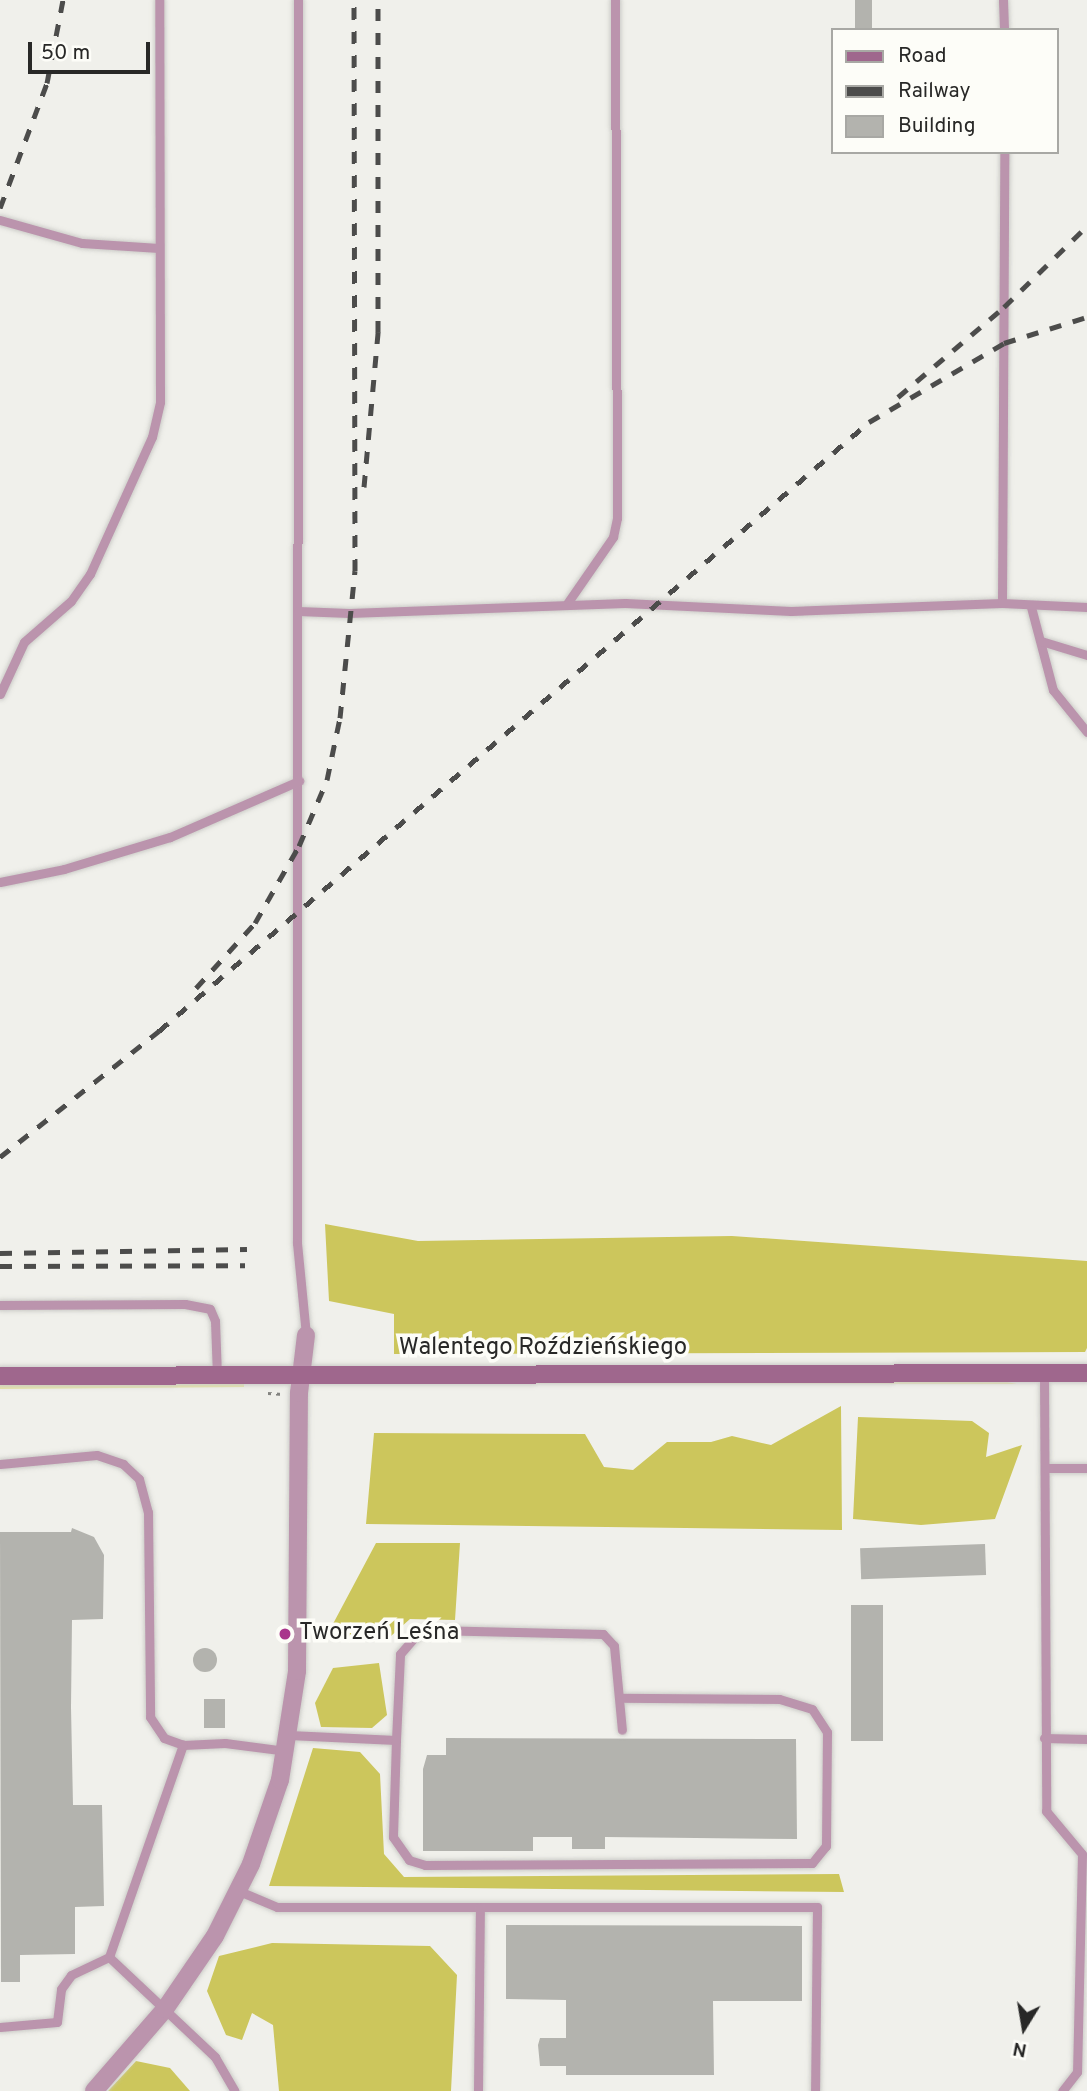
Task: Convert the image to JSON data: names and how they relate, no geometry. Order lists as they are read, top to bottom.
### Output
{
  "streets": {
    "street": ["Walentego Roździeńskiego"]
  },
  "places": ["Tworzeń Leśna"],
  "legend": ["Road", "Railway", "Building"],
  "scale_bar": "50 m",
  "north": "bottom"
}
